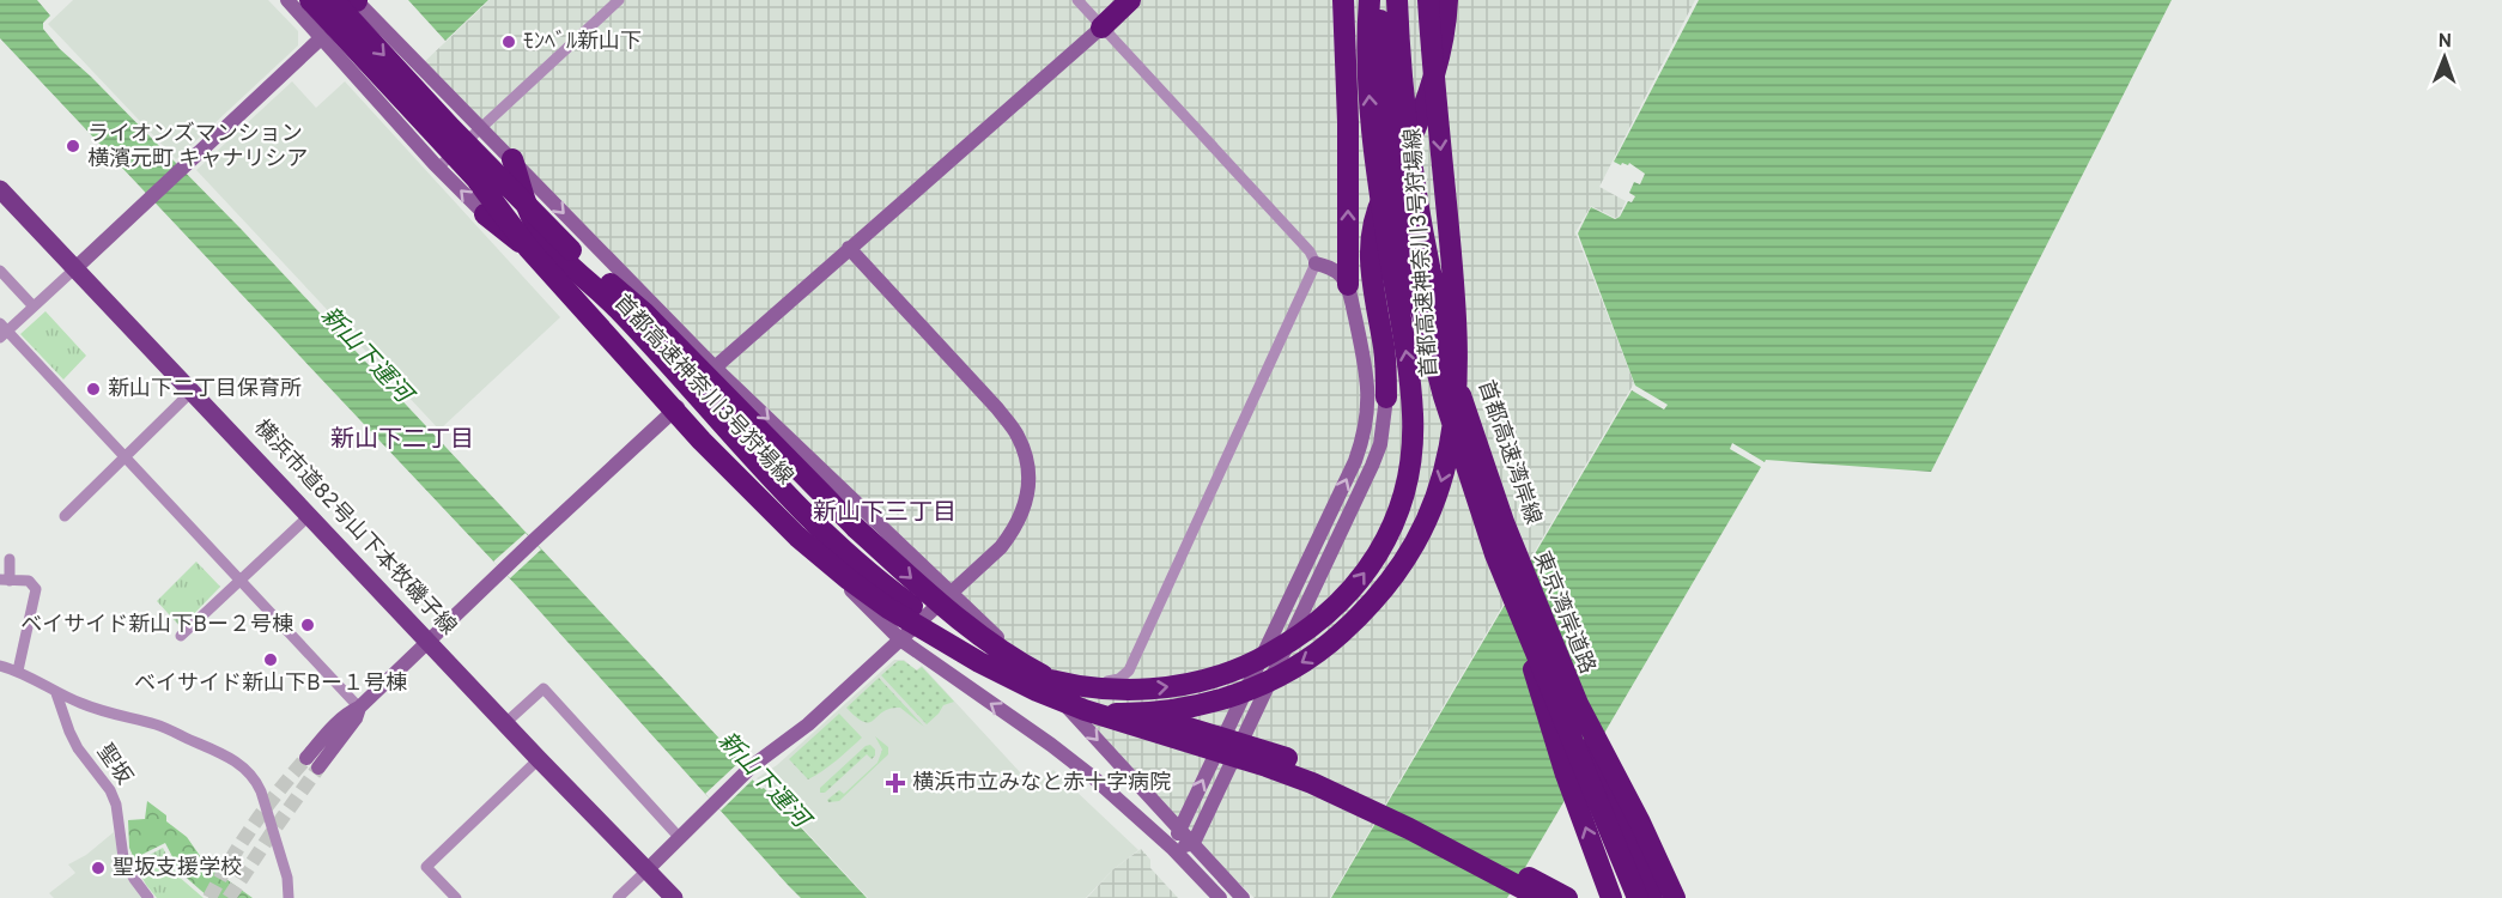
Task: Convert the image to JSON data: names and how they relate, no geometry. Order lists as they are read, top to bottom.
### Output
{
  "streets": {
    "highway": ["首都高速神奈川3号狩場線", "首都高速湾岸線", "東京湾岸道路"],
    "main road": ["横浜市道82号山下本牧磯子線"],
    "street": ["聖坂"]
  },
  "crossings": [
    ["首都高速湾岸線", "東京湾岸道路"]
  ],
  "districts": ["新山下二丁目", "新山下三丁目"],
  "water": ["新山下運河"],
  "places": {
    "other": [
      "ﾓﾝﾍﾞﾙ新山下",
      "ライオンズマンション 横濱元町 キャナリシア",
      "新山下二丁目保育所",
      "ベイサイド新山下Bー２号棟",
      "ベイサイド新山下Bー１号棟",
      "聖坂支援学校"
    ],
    "health": ["横浜市立みなと赤十字病院"]
  },
  "north": "top"
}
